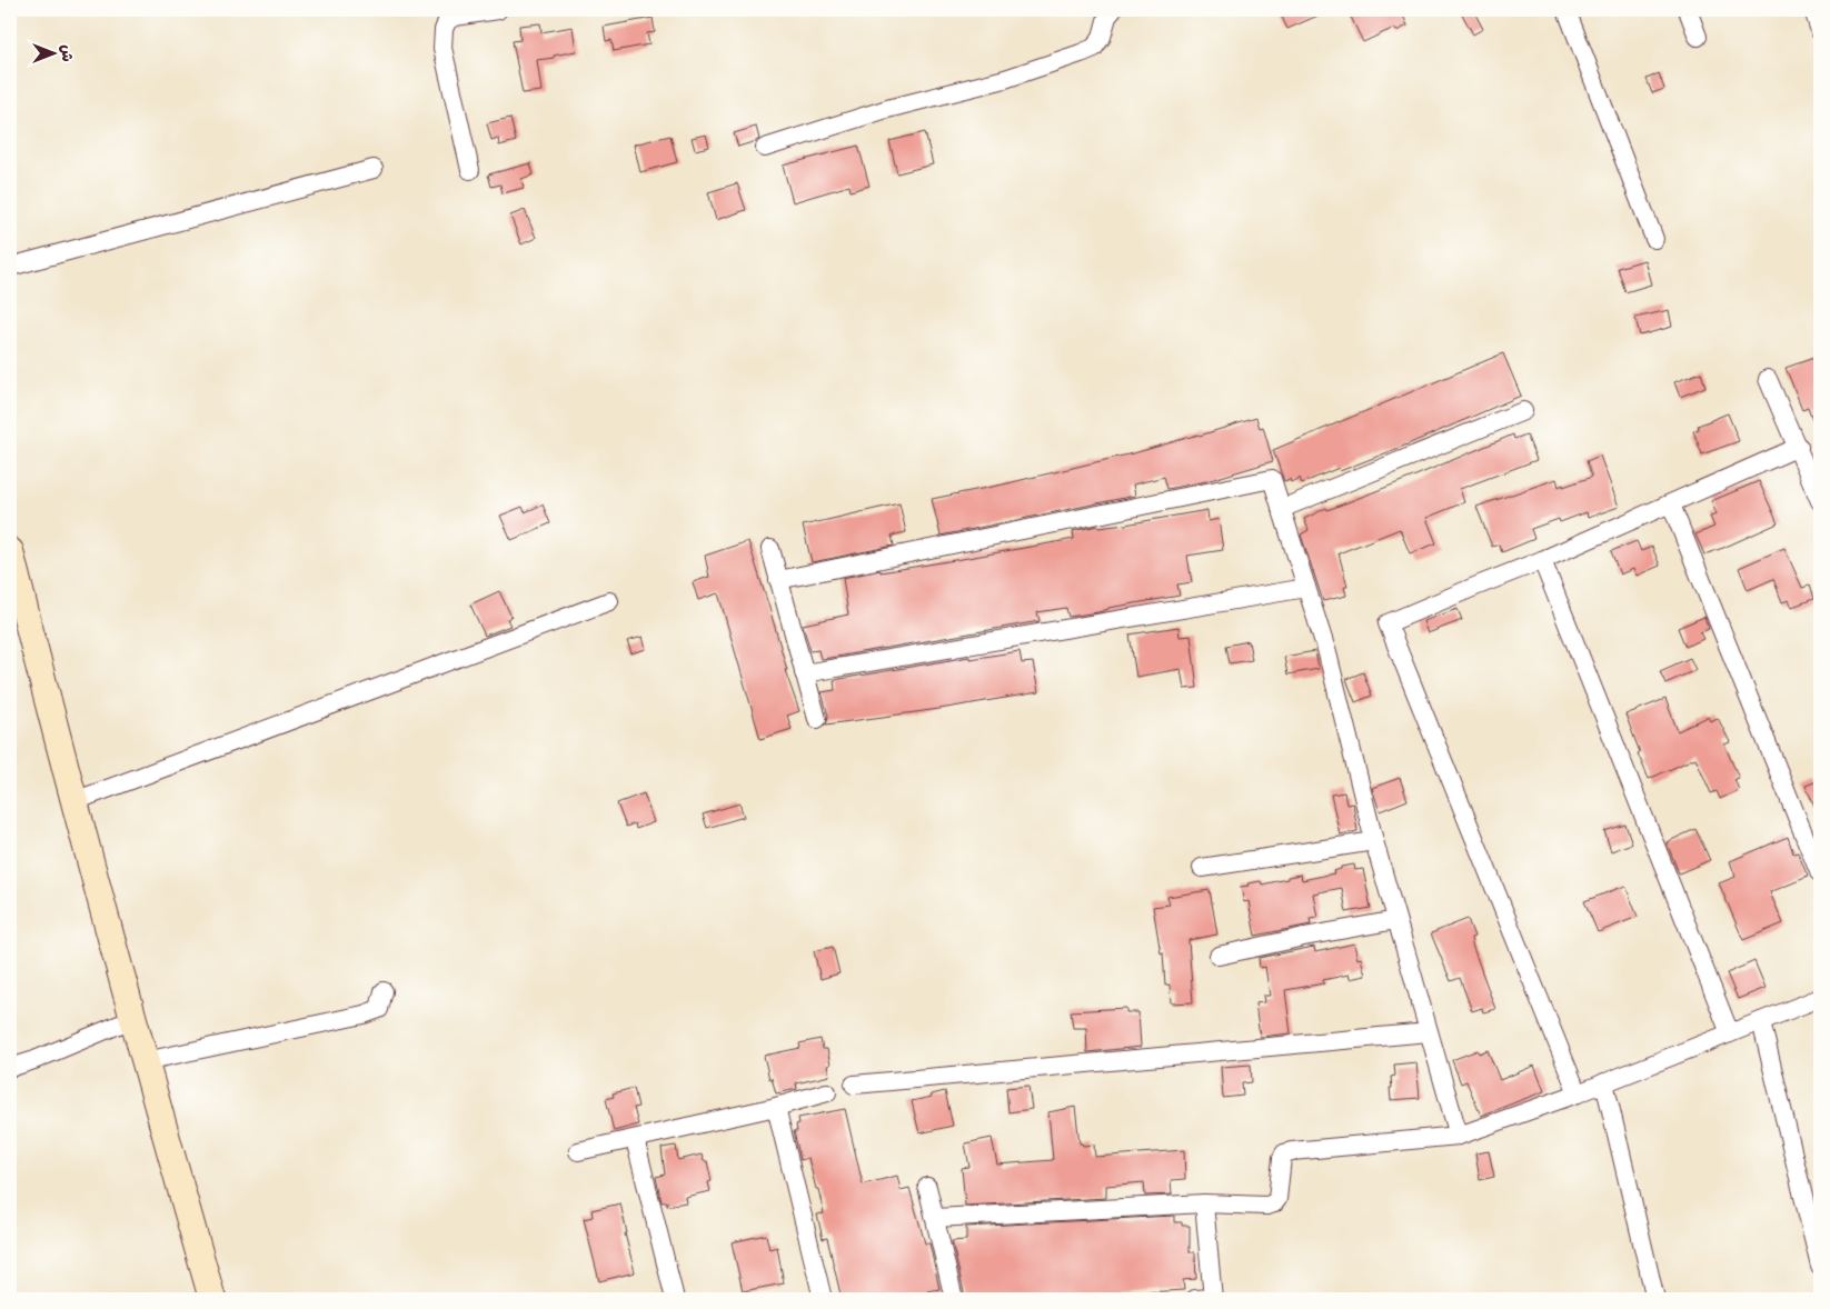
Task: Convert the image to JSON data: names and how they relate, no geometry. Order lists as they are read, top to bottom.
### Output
{
  "north": "right"
}
